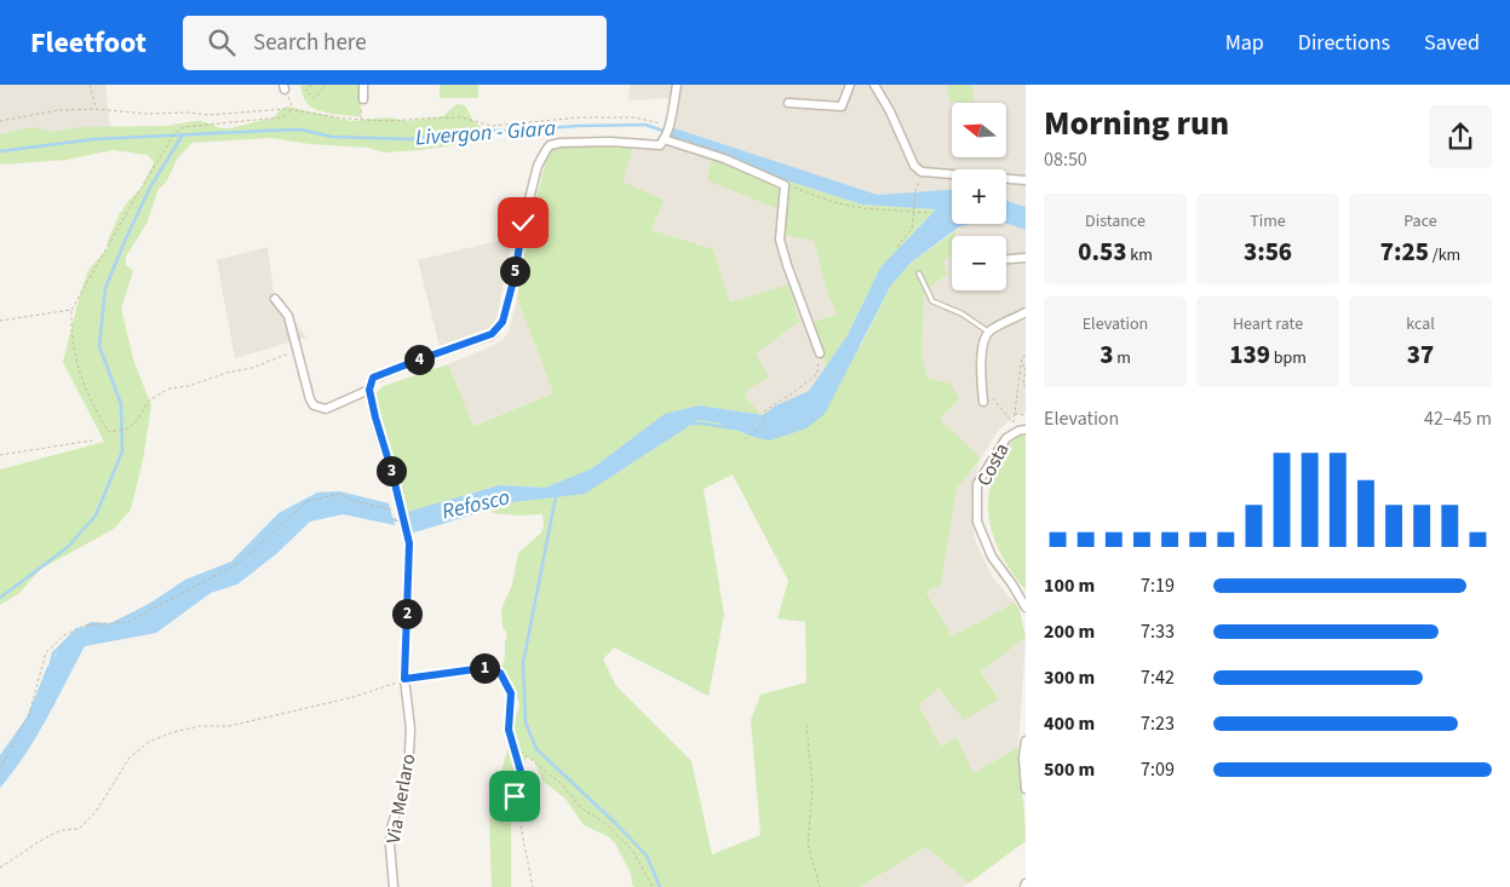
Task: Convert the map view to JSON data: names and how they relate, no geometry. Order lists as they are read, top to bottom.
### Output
{
  "streets": {
    "street": ["Costa", "Via Merlaro"]
  },
  "water": ["Livergon - Giara", "Refosco"],
  "north": "left",
  "page": {
    "header": "Fleetfoot",
    "search": "Search here",
    "nav": ["Map", "Directions", "Saved"],
    "heading": ["Morning run", "08:50"],
    "map_buttons": ["+", "−"],
    "stats": [
      ["Distance", "0.53 km"],
      ["Time", "3:56"],
      ["Pace", "7:25 /km"],
      ["Elevation", "3 m"],
      ["Heart rate", "139 bpm"],
      ["kcal", "37"]
    ],
    "pins": [
      "5",
      "4",
      "3",
      "2",
      "1"
    ],
    "chart": ["Elevation", "42–45 m"],
    "list": [
      {
        "name": "100 m",
        "note": "7:19"
      },
      {
        "name": "200 m",
        "note": "7:33"
      },
      {
        "name": "300 m",
        "note": "7:42"
      },
      {
        "name": "400 m",
        "note": "7:23"
      },
      {
        "name": "500 m",
        "note": "7:09"
      }
    ]
  }
}
